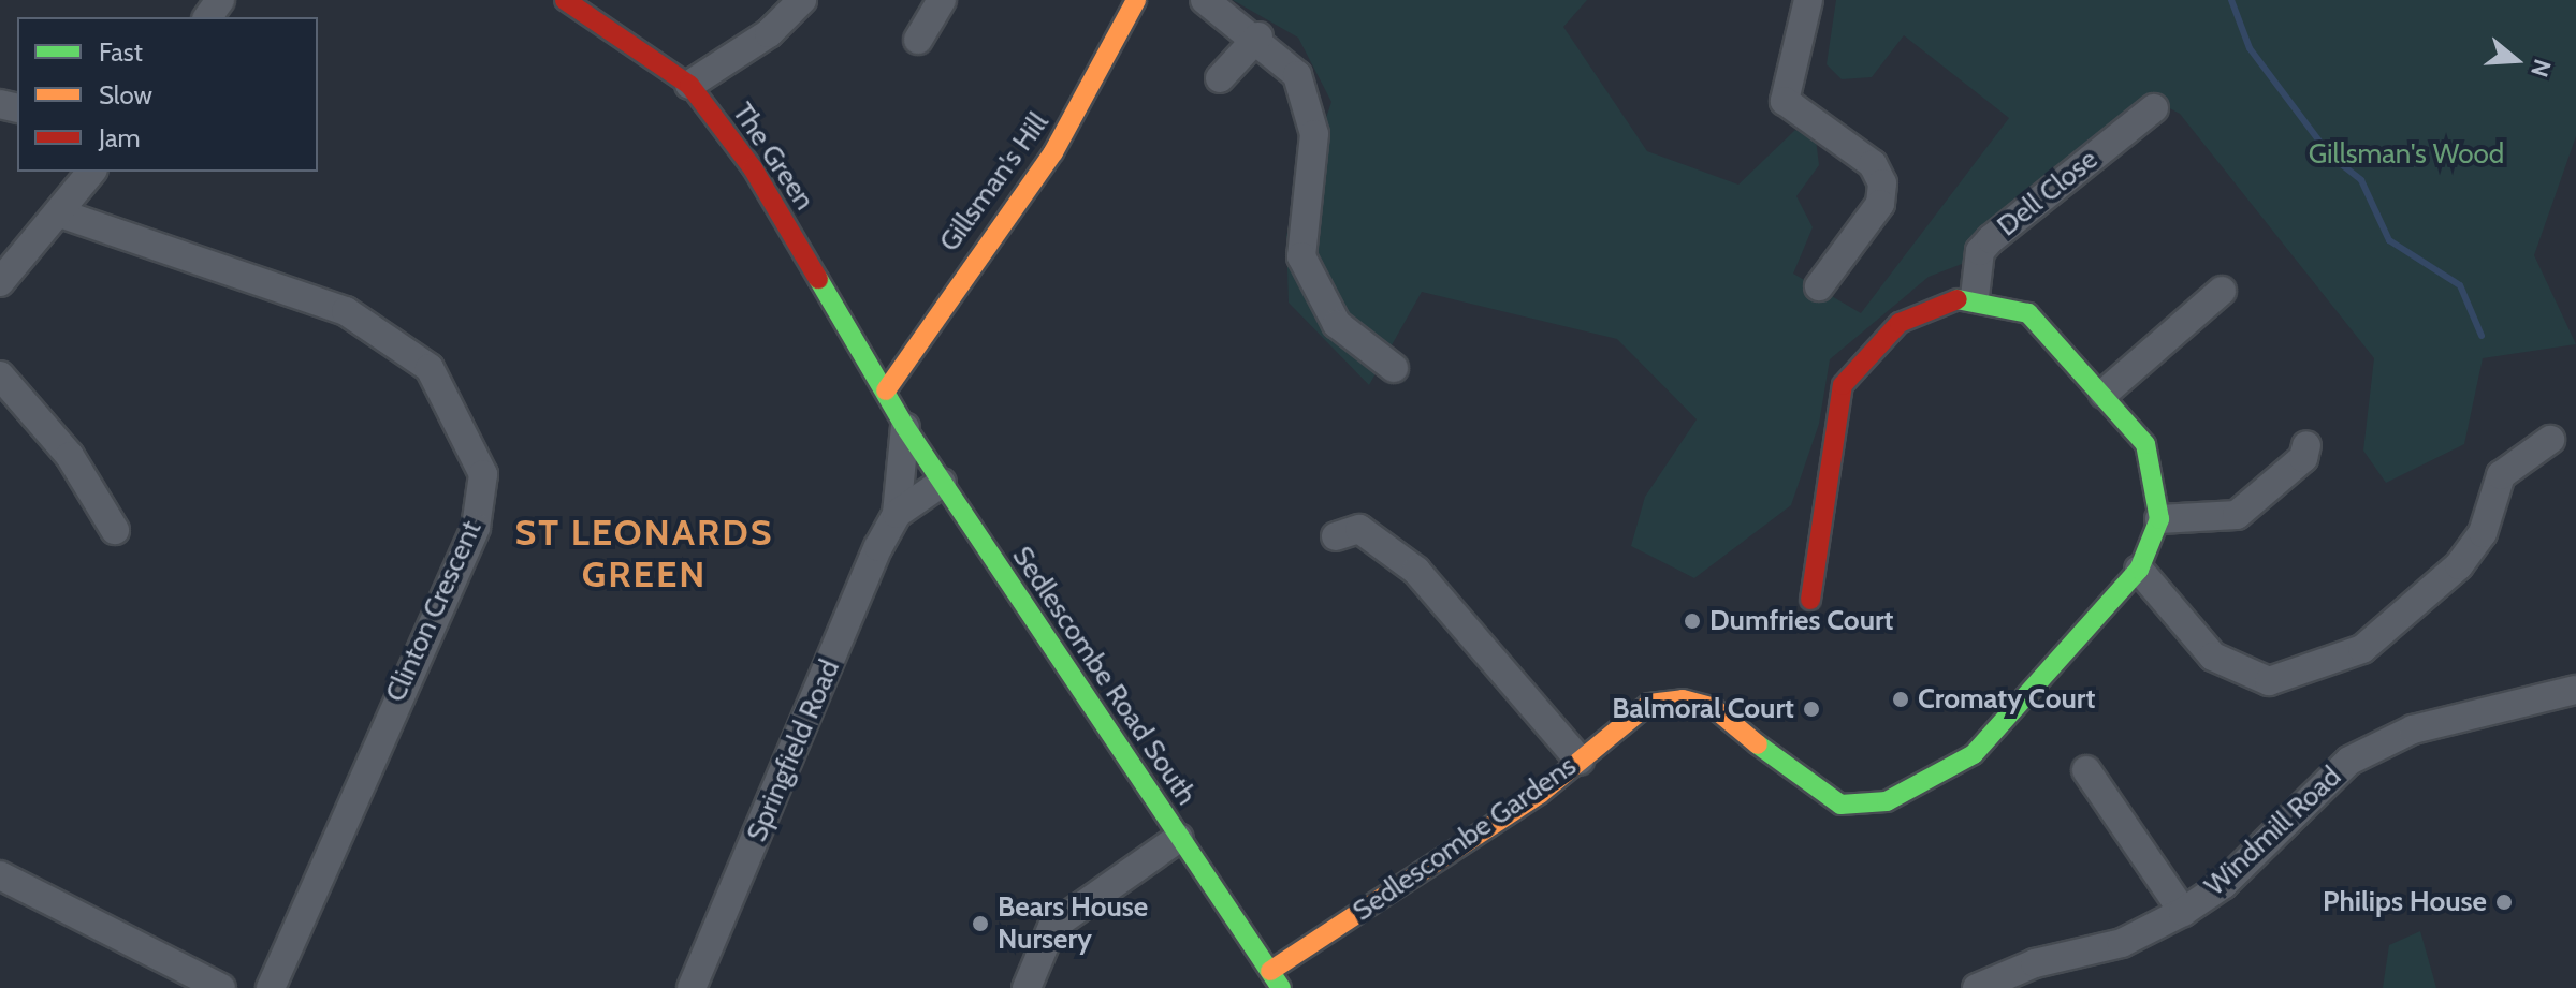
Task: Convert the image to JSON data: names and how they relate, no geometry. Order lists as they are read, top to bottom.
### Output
{
  "streets": {
    "street": [
      "The Green",
      "Gillsman's Hill",
      "Dell Close",
      "Clinton Crescent",
      "Sedlescombe Road South",
      "Springfield Road",
      "Windmill Road",
      "Sedlescombe Gardens"
    ]
  },
  "crossings": [
    ["The Green", "Gillsman's Hill"],
    ["The Green", "Sedlescombe Road South"],
    ["Gillsman's Hill", "Sedlescombe Road South"],
    ["Sedlescombe Road South", "Springfield Road"],
    ["Sedlescombe Road South", "Sedlescombe Gardens"]
  ],
  "districts": ["ST LEONARDS GREEN"],
  "parks": ["Gillsman's Wood"],
  "places": [
    "Dumfries Court",
    "Cromaty Court",
    "Balmoral Court",
    "Philips House",
    "Bears House Nursery"
  ],
  "legend": ["Fast", "Slow", "Jam"],
  "north": "right"
}
